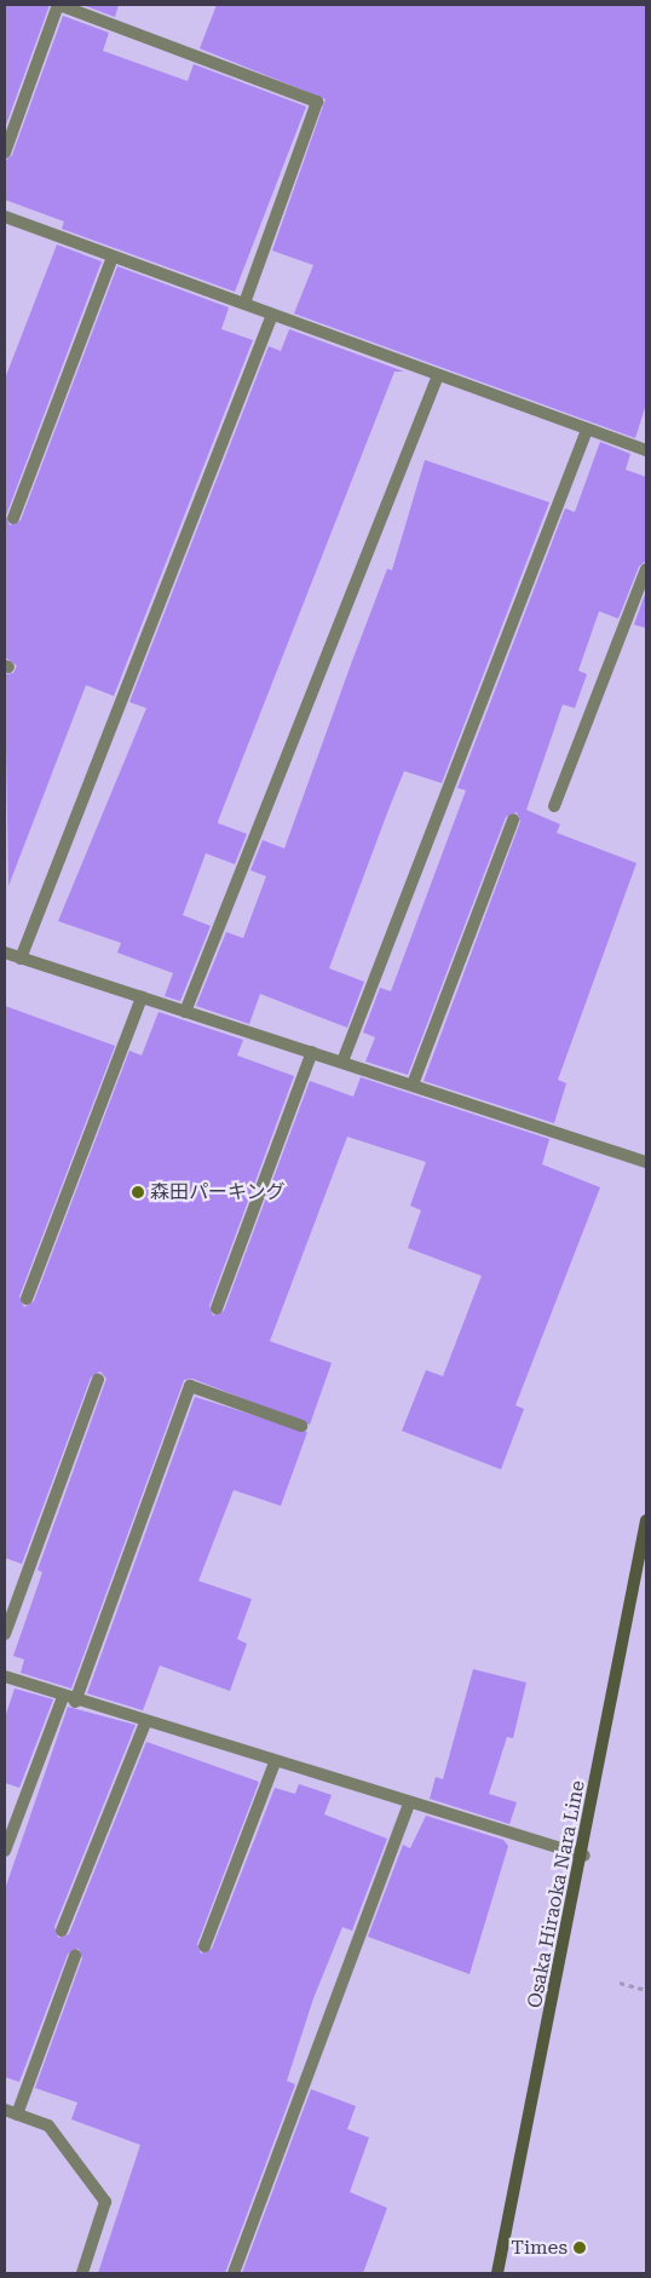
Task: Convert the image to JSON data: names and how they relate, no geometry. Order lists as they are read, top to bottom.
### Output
{
  "streets": {
    "main road": ["Osaka Hiraoka Nara Line"]
  },
  "places": ["森田パーキング", "Times"]
}
